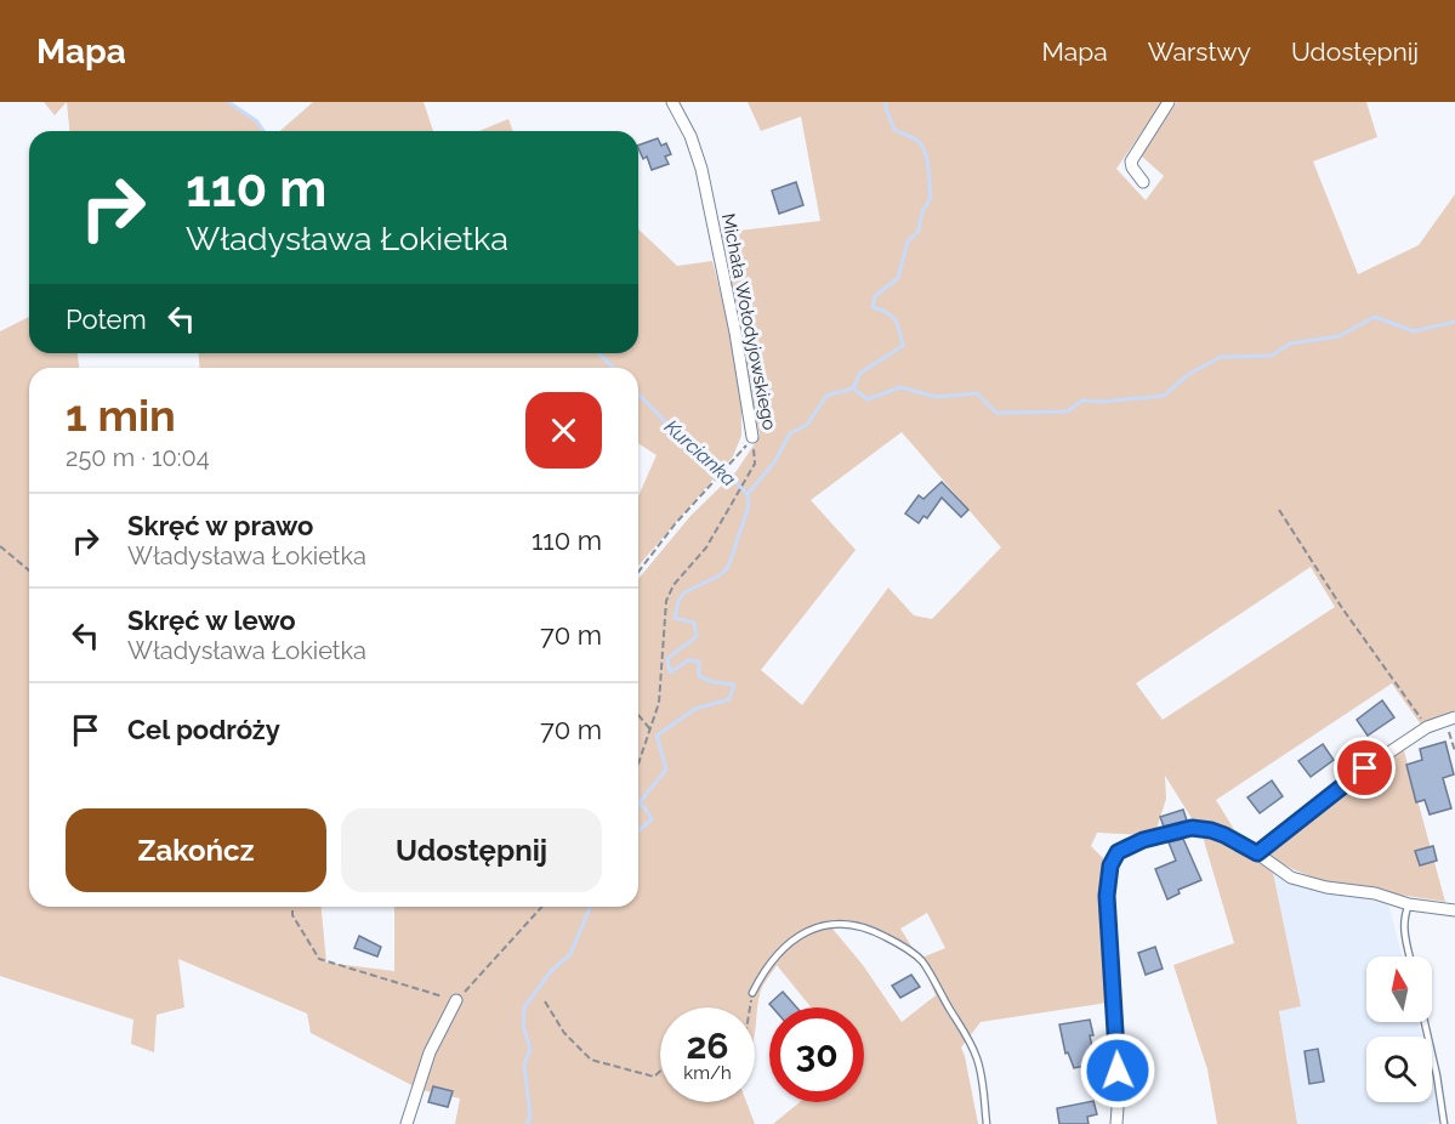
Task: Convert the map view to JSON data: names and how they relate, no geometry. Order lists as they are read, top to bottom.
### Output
{
  "streets": {
    "street": ["Michała Wołodyjowskiego"]
  },
  "water": ["Kurcianka"],
  "north": "top",
  "page": {
    "header": "Mapa",
    "nav": ["Mapa", "Warstwy", "Udostępnij"],
    "turn": ["110 m", "Władysława Łokietka"],
    "then": "Potem",
    "heading": ["1 min", "250 m · 10:04"],
    "list": [
      {
        "name": "Skręć w prawo",
        "note": "Władysława Łokietka",
        "value": "110 m"
      },
      {
        "name": "Skręć w lewo",
        "note": "Władysława Łokietka",
        "value": "70 m"
      },
      {
        "name": "Cel podróży",
        "value": "70 m"
      }
    ],
    "buttons": ["Zakończ", "Udostępnij"],
    "speed": "26 km/h",
    "limit": "30"
  }
}
